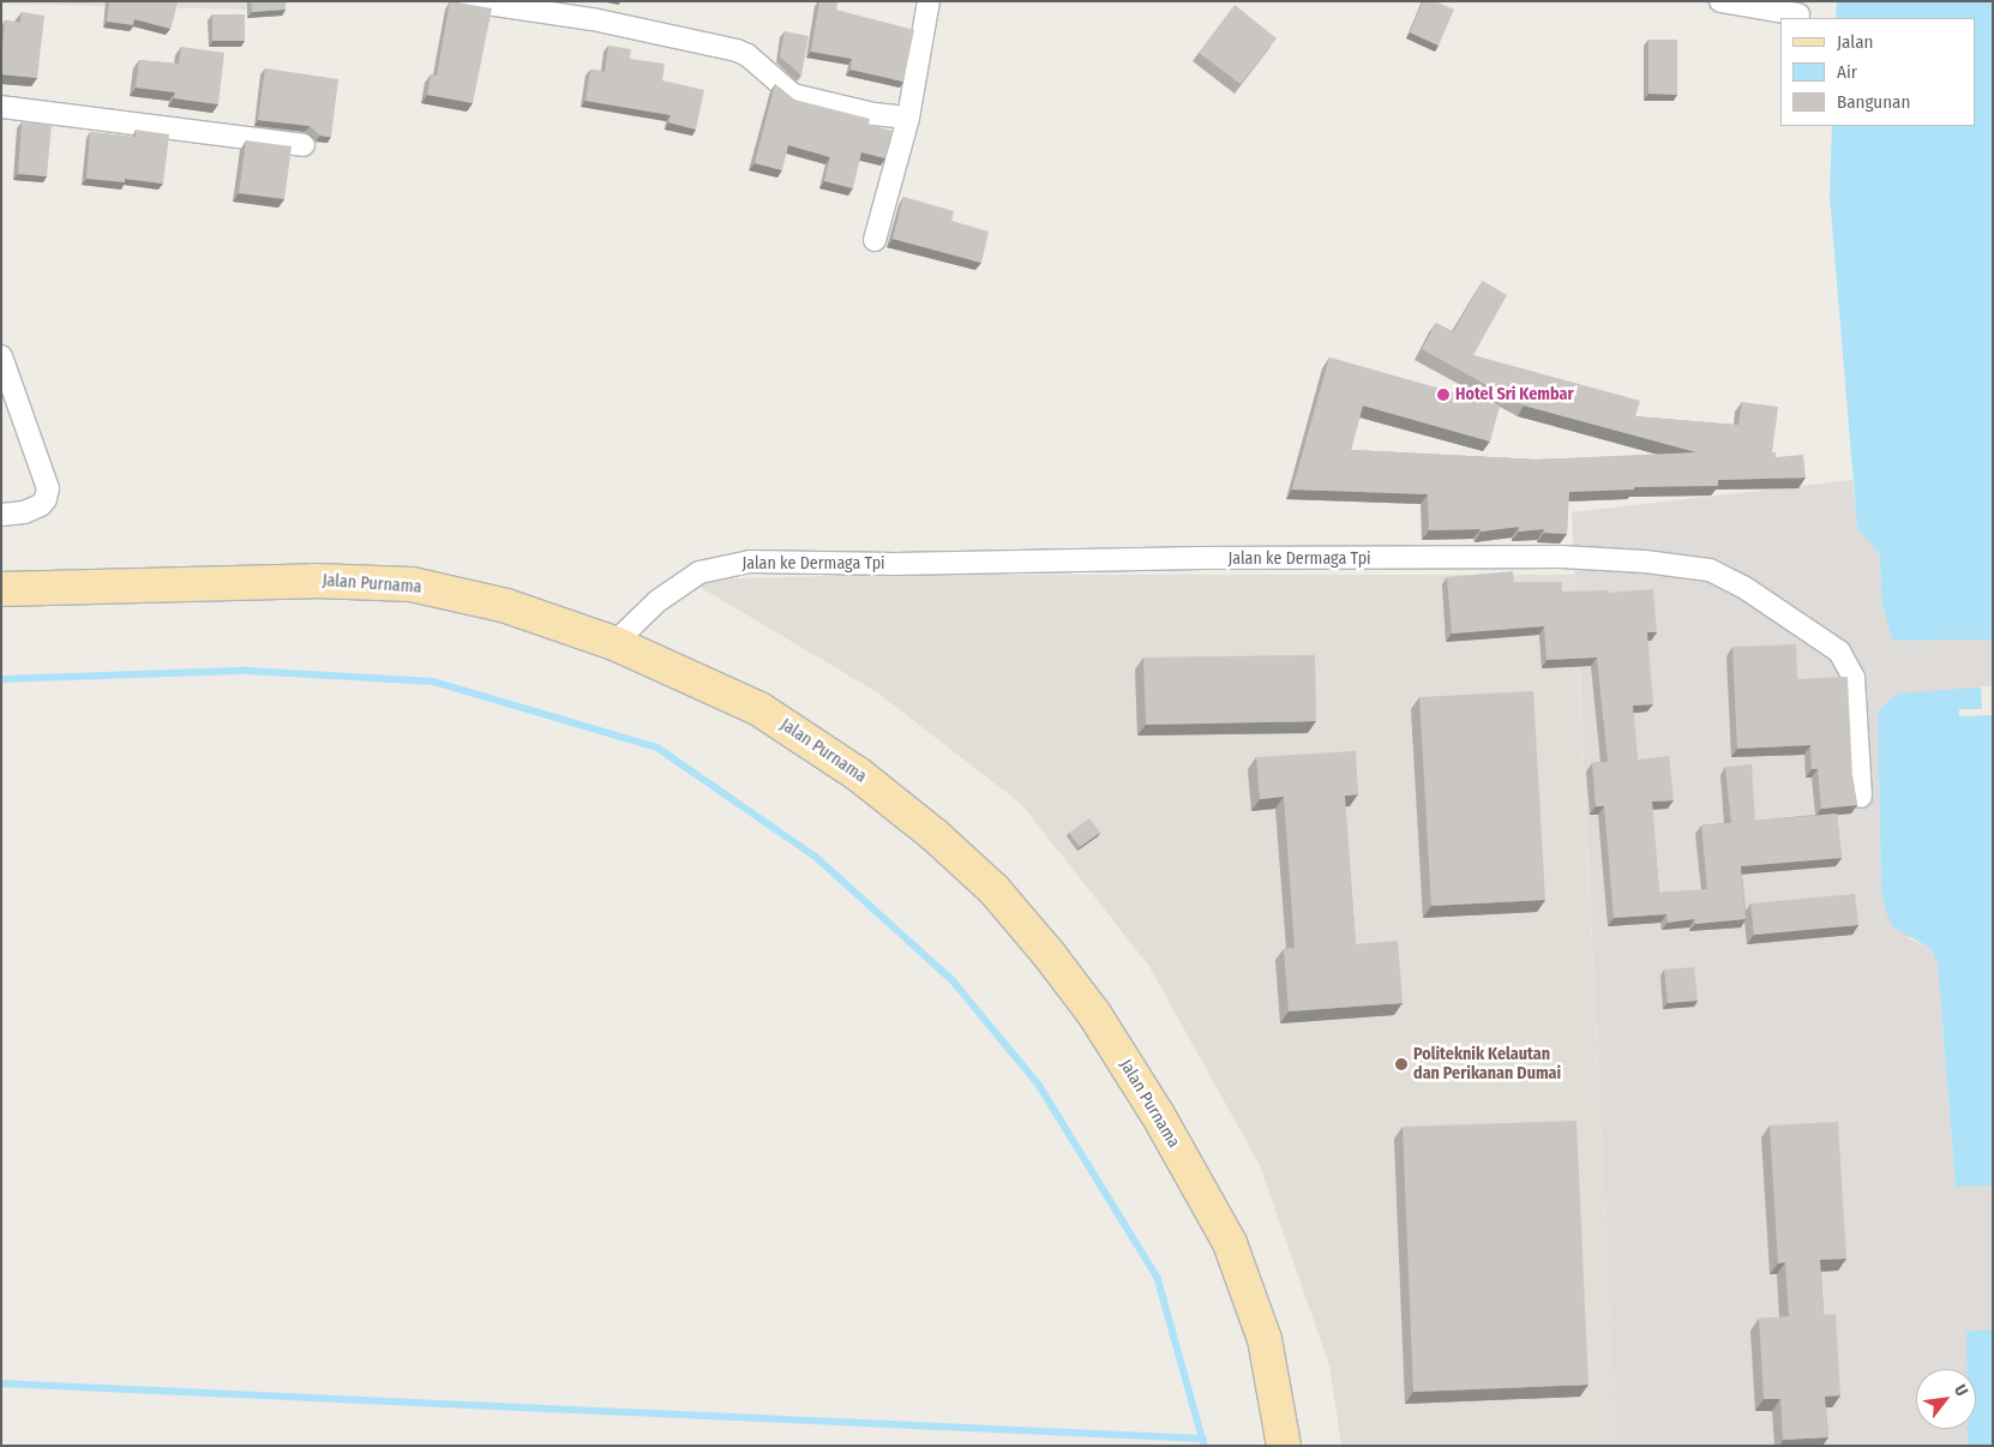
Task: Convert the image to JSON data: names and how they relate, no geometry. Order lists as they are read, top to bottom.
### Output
{
  "streets": {
    "main road": ["Jalan Purnama"],
    "street": ["Jalan ke Dermaga Tpi"]
  },
  "crossings": [
    ["Jalan ke Dermaga Tpi", "Jalan Purnama"]
  ],
  "places": ["Hotel Sri Kembar", "Politeknik Kelautan dan Perikanan Dumai"],
  "legend": ["Jalan", "Air", "Bangunan"],
  "north": "top right"
}
